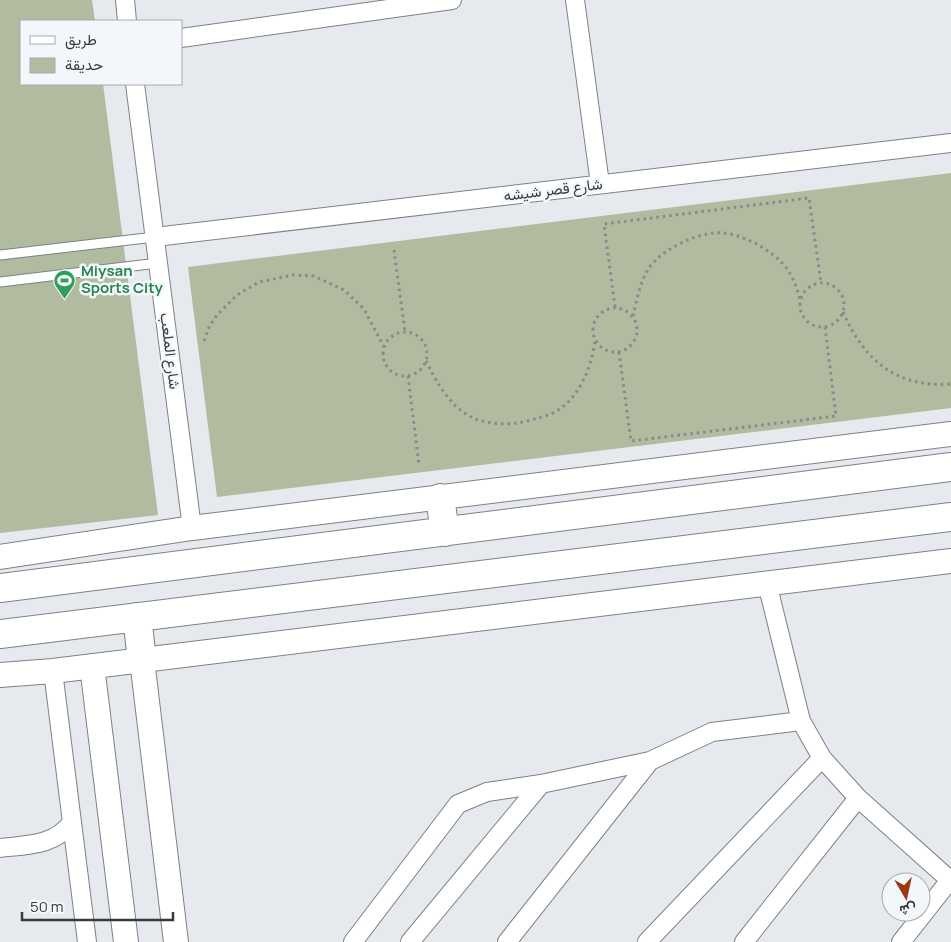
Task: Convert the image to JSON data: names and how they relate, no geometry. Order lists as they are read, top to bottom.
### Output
{
  "streets": {
    "street": ["شارع قصر شيشه", "شارع الملعب"]
  },
  "crossings": [
    ["شارع قصر شيشه", "شارع الملعب"]
  ],
  "places": {
    "sports": ["Miysan Sports City"]
  },
  "legend": ["طريق", "حديقة"],
  "scale_bar": "50 m",
  "north": "bottom"
}
